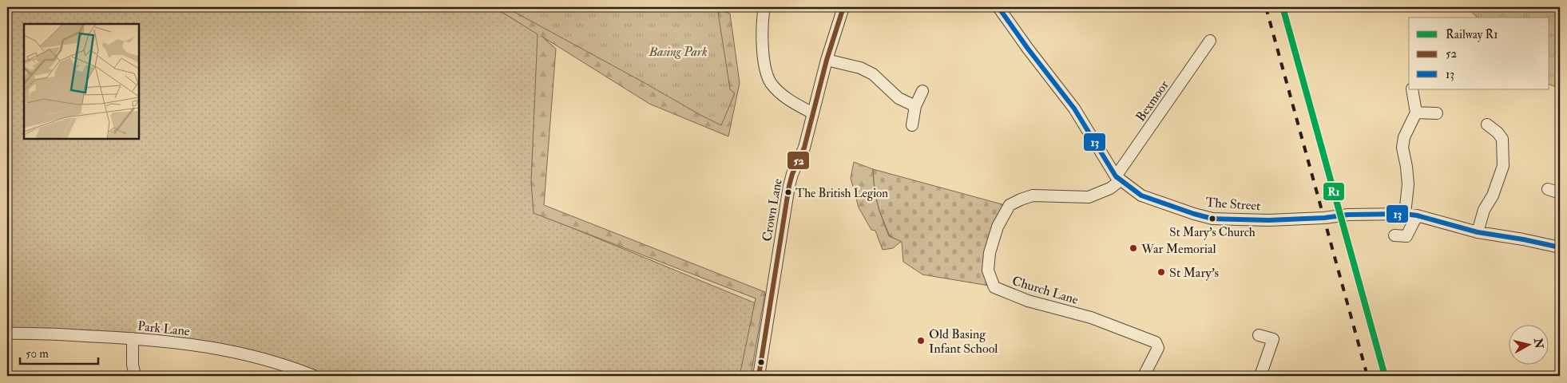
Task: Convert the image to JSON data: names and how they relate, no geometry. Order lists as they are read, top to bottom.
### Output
{
  "streets": {
    "street": [
      "Bexmoor",
      "The Street",
      "Crown Lane",
      "Church Lane",
      "Park Lane"
    ]
  },
  "crossings": [
    ["Bexmoor", "The Street"],
    ["Bexmoor", "Church Lane"],
    ["The Street", "Church Lane"]
  ],
  "parks": ["Basing Park"],
  "places": [
    "The British Legion",
    "St Mary's Church",
    "War Memorial",
    "St Mary's",
    "Old Basing Infant School"
  ],
  "lines": ["rail line R1", "transit line 52", "transit line 13"],
  "legend": ["Railway R1", "52", "13"],
  "scale_bar": "50 m",
  "north": "right"
}
